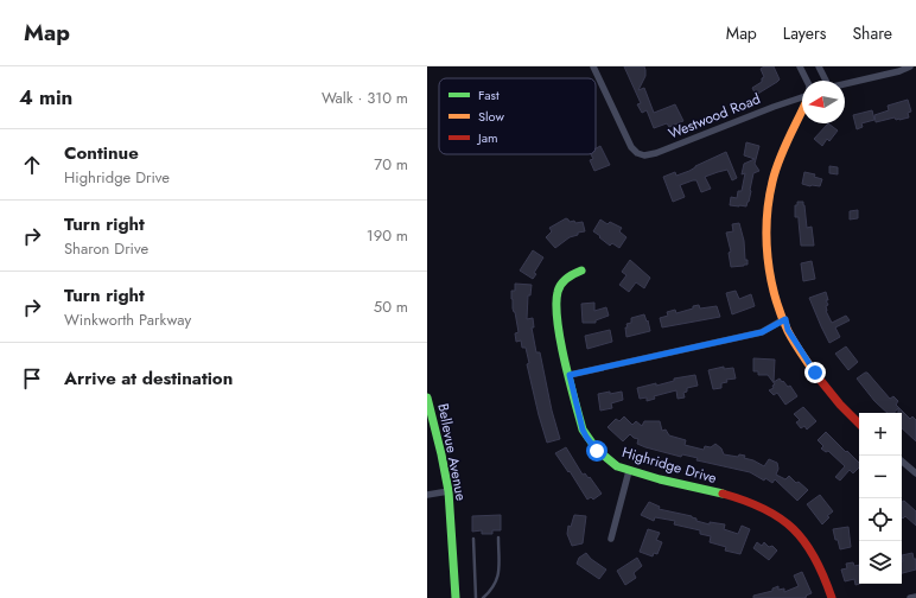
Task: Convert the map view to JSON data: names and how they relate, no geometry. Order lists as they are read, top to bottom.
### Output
{
  "streets": {
    "street": ["Westwood Road", "Bellevue Avenue", "Highridge Drive"]
  },
  "legend": ["Fast", "Slow", "Jam"],
  "north": "left",
  "page": {
    "header": "Map",
    "nav": ["Map", "Layers", "Share"],
    "heading": ["4 min", "Walk · 310 m"],
    "list": [
      ["Continue", "Highridge Drive", "70 m"],
      ["Turn right", "Sharon Drive", "190 m"],
      ["Turn right", "Winkworth Parkway", "50 m"],
      "Arrive at destination"
    ],
    "map_buttons": ["+", "−"]
  }
}
